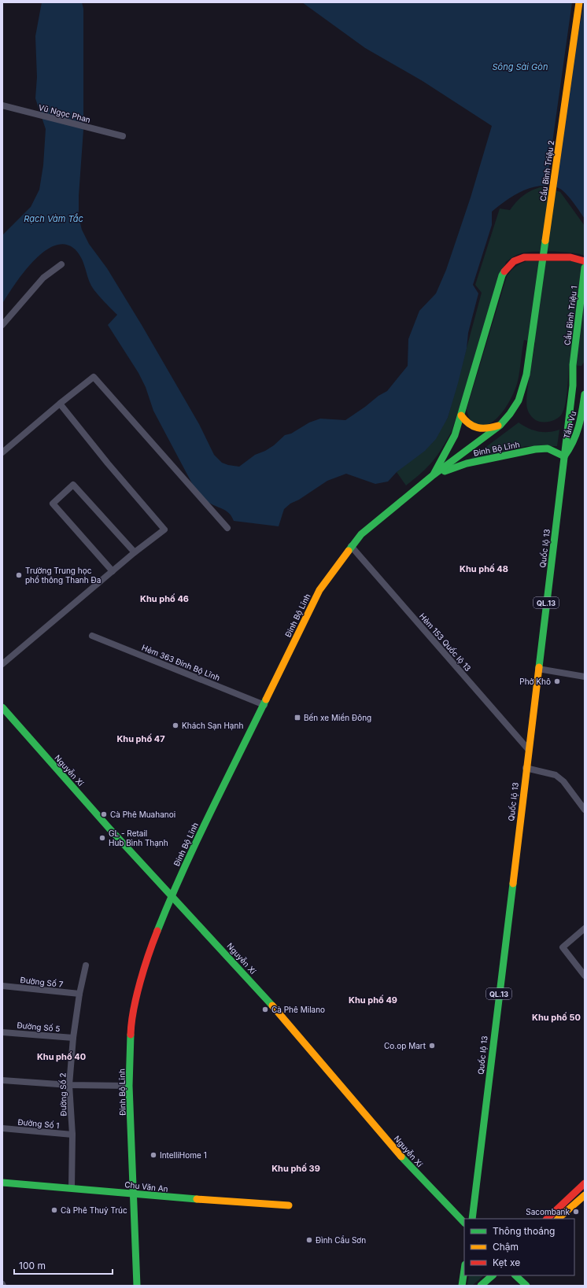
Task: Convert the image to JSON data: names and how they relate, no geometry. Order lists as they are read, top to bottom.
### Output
{
  "streets": {
    "main road": [
      "Cầu Bình Triệu 2",
      "Cầu Bình Triệu 1",
      "Tầm Vu",
      "Đinh Bộ Lĩnh",
      "Quốc lộ 13",
      "QL.13",
      "Nguyễn Xí",
      "Chu Văn An"
    ],
    "street": [
      "Vũ Ngọc Phan",
      "Hẻm 153 Quốc lộ 13",
      "Hẻm 363 Đinh Bộ Lĩnh",
      "Đường Số 7",
      "Đường Số 5",
      "Đường Số 2",
      "Đường Số 1"
    ]
  },
  "crossings": [
    ["Cầu Bình Triệu 2", "Đinh Bộ Lĩnh"],
    ["Cầu Bình Triệu 1", "Quốc lộ 13"],
    ["Tầm Vu", "Đinh Bộ Lĩnh"],
    ["Tầm Vu", "Quốc lộ 13"],
    ["Đinh Bộ Lĩnh", "Quốc lộ 13"],
    ["Đinh Bộ Lĩnh", "Hẻm 153 Quốc lộ 13"],
    ["Đinh Bộ Lĩnh", "Hẻm 363 Đinh Bộ Lĩnh"],
    ["Đinh Bộ Lĩnh", "Nguyễn Xí"],
    ["Đinh Bộ Lĩnh", "Chu Văn An"],
    ["Quốc lộ 13", "Hẻm 153 Quốc lộ 13"],
    ["Đường Số 7", "Đường Số 2"],
    ["Đường Số 5", "Đường Số 2"],
    ["Đường Số 2", "Đường Số 1"],
    ["Đường Số 2", "Chu Văn An"]
  ],
  "districts": [
    "Khu phố 48",
    "Khu phố 46",
    "Khu phố 47",
    "Khu phố 49",
    "Khu phố 50",
    "Khu phố 40",
    "Khu phố 39"
  ],
  "water": ["Sông Sài Gòn", "Rạch Vàm Tắc"],
  "places": {
    "other": [
      "Trường Trung học phổ thông Thanh Đa",
      "Phở Khô",
      "Khách Sạn Hạnh",
      "Cà Phê Muahanoi",
      "GL - Retail Hub Bình Thạnh",
      "Cà Phê Milano",
      "Co.op Mart",
      "IntelliHome 1",
      "Cà Phê Thuỷ Trúc",
      "Sacombank",
      "Đình Cầu Sơn"
    ],
    "transit": ["Bến xe Miền Đông"]
  },
  "legend": ["Thông thoáng", "Chậm", "Kẹt xe"],
  "scale_bar": "100 m"
}
